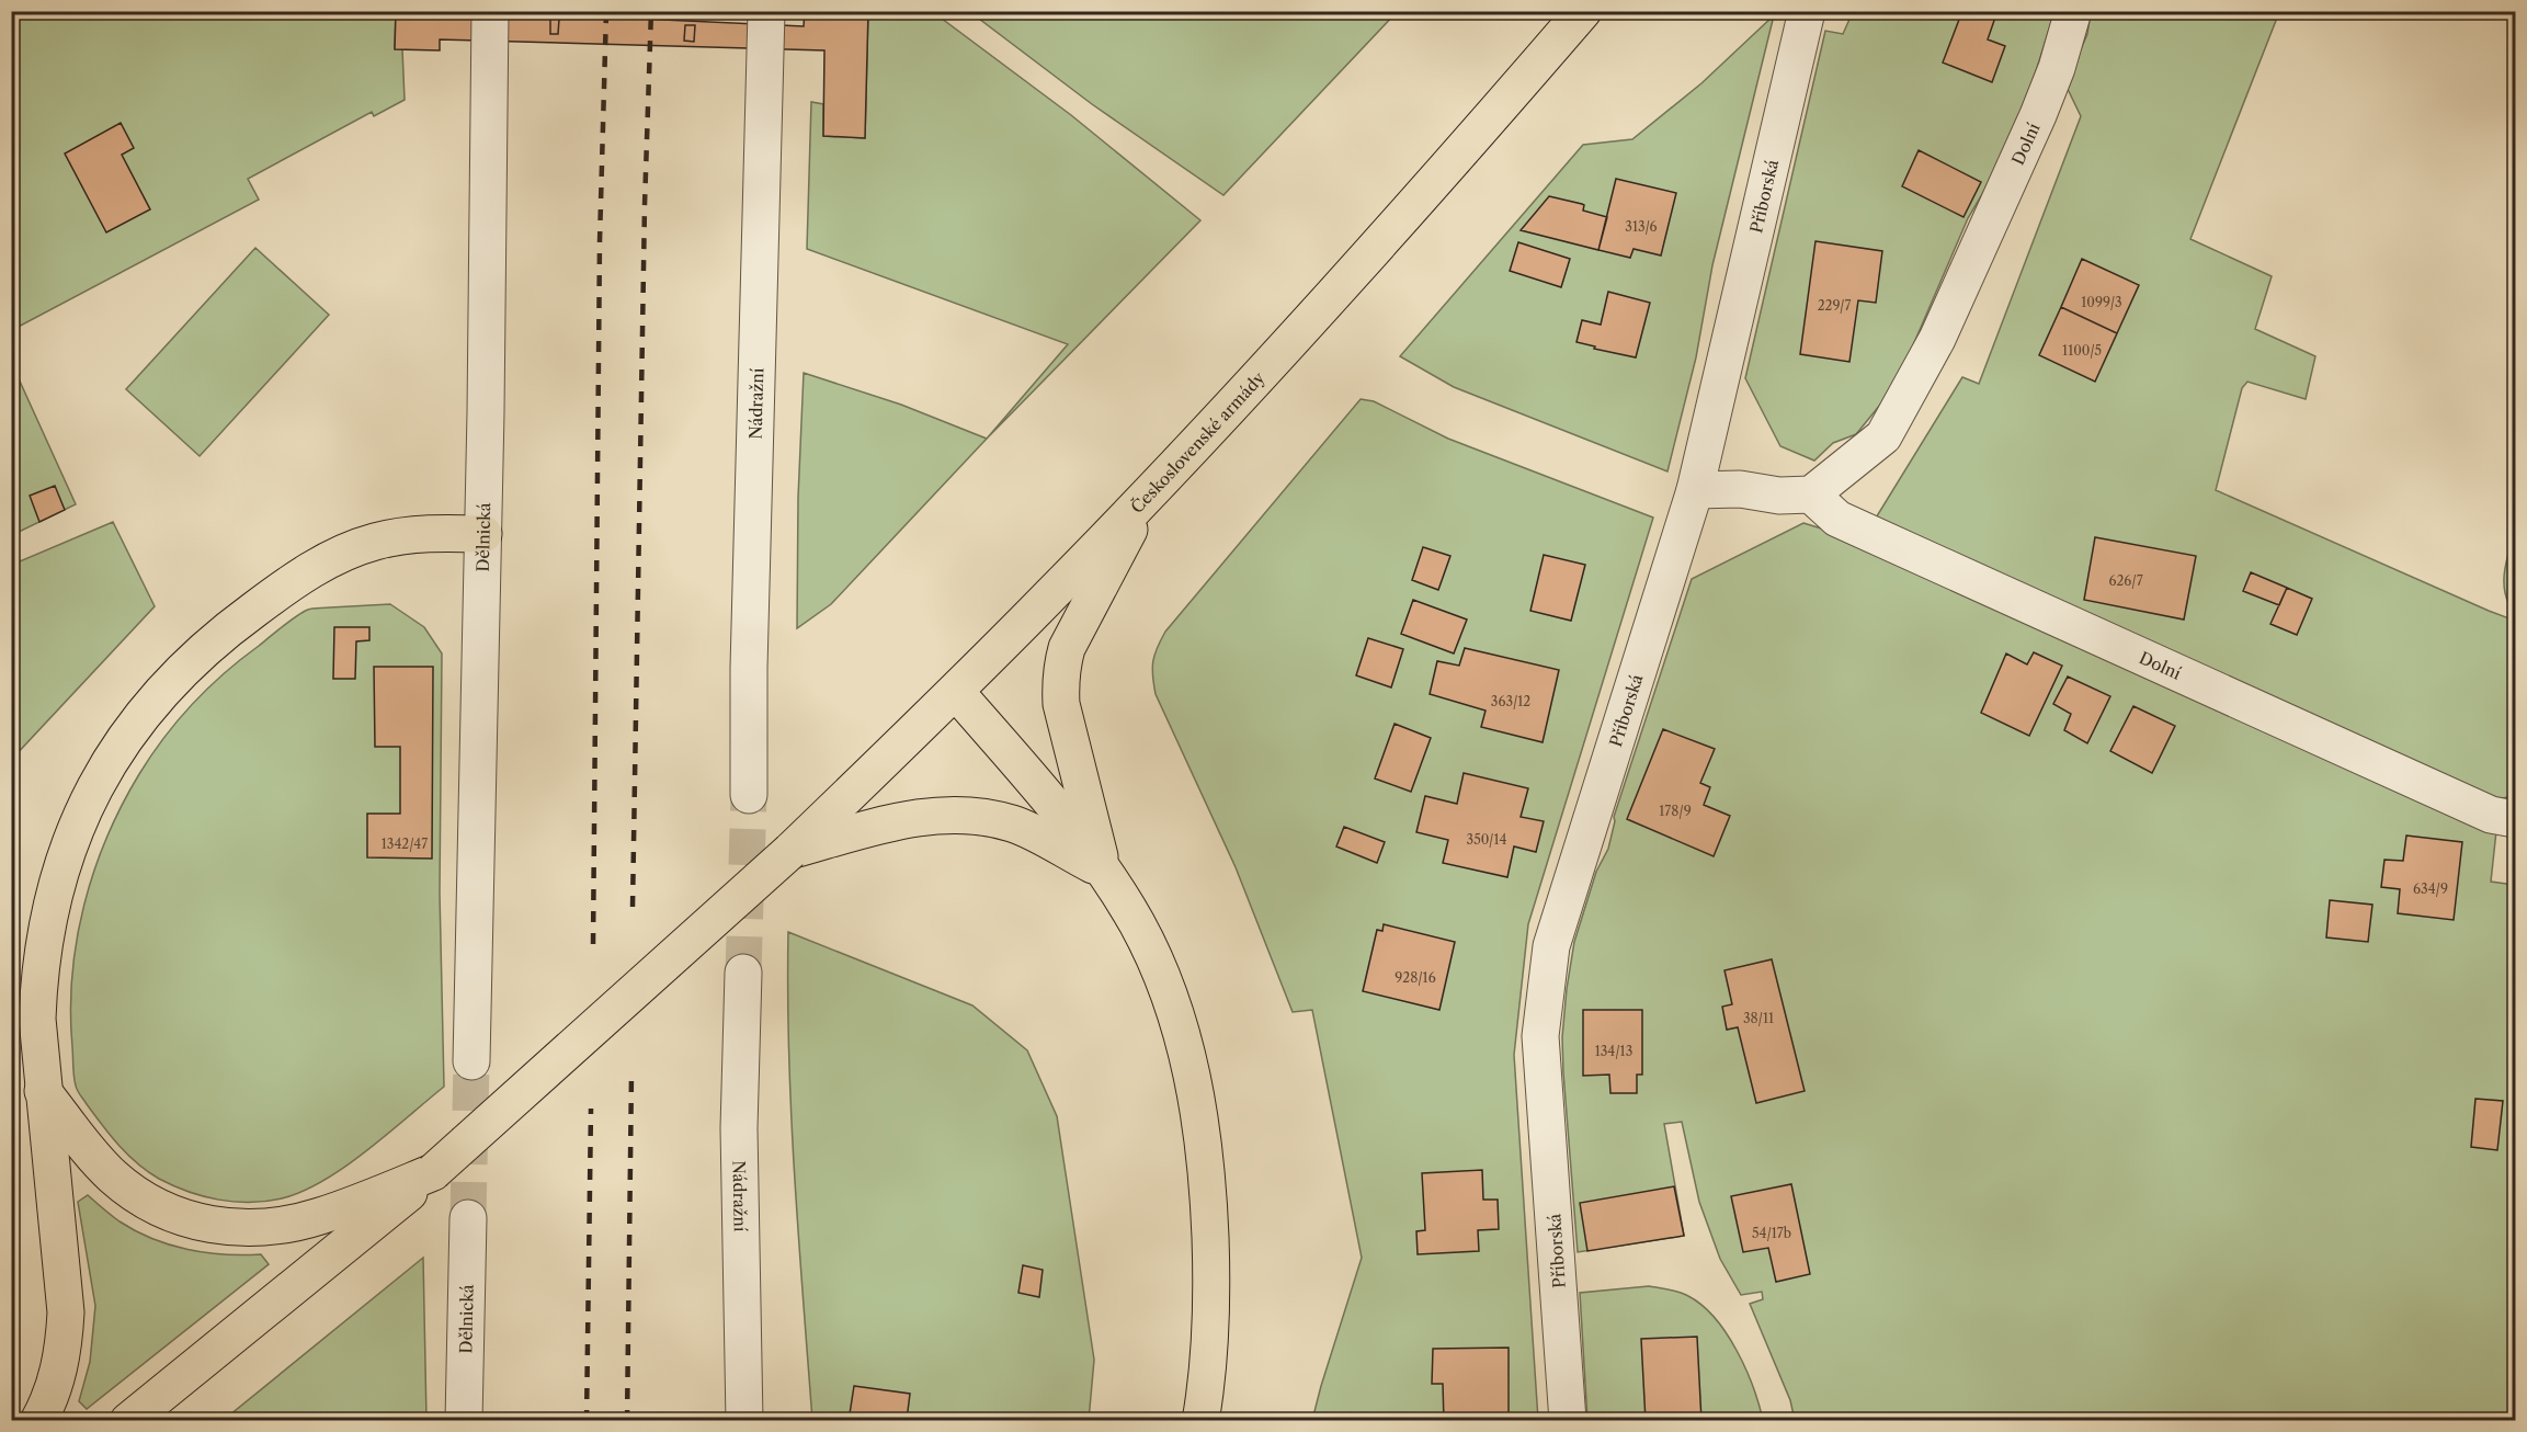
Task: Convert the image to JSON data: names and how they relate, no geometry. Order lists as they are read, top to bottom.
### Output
{
  "streets": {
    "main road": ["Československé armády"],
    "street": [
      "Dolní",
      "Příborská",
      "Nádražní",
      "Dělnická"
    ]
  },
  "house_numbers": [
    "313/6",
    "1099/3",
    "229/7",
    "1100/5",
    "626/7",
    "363/12",
    "178/9",
    "350/14",
    "1342/47",
    "634/9",
    "928/16",
    "38/11",
    "134/13",
    "54/17b"
  ]
}
